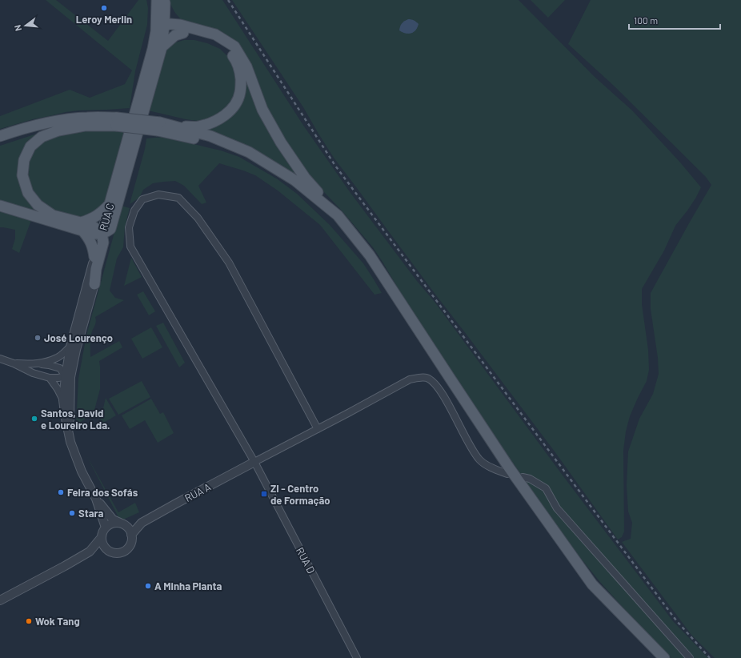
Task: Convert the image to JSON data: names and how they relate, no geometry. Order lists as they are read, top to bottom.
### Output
{
  "streets": {
    "main road": ["RUA C"],
    "street": ["RUA A", "RUA D"]
  },
  "crossings": [
    ["RUA C", "RUA A"],
    ["RUA A", "RUA D"]
  ],
  "places": {
    "other": [
      "Leroy Merlin",
      "José Lourenço",
      "Santos, David e Loureiro Lda.",
      "Feira dos Sofás",
      "Stara",
      "A Minha Planta",
      "Wok Tang"
    ],
    "transit": ["ZI - Centro de Formação"]
  },
  "scale_bar": "100 m",
  "north": "left"
}
